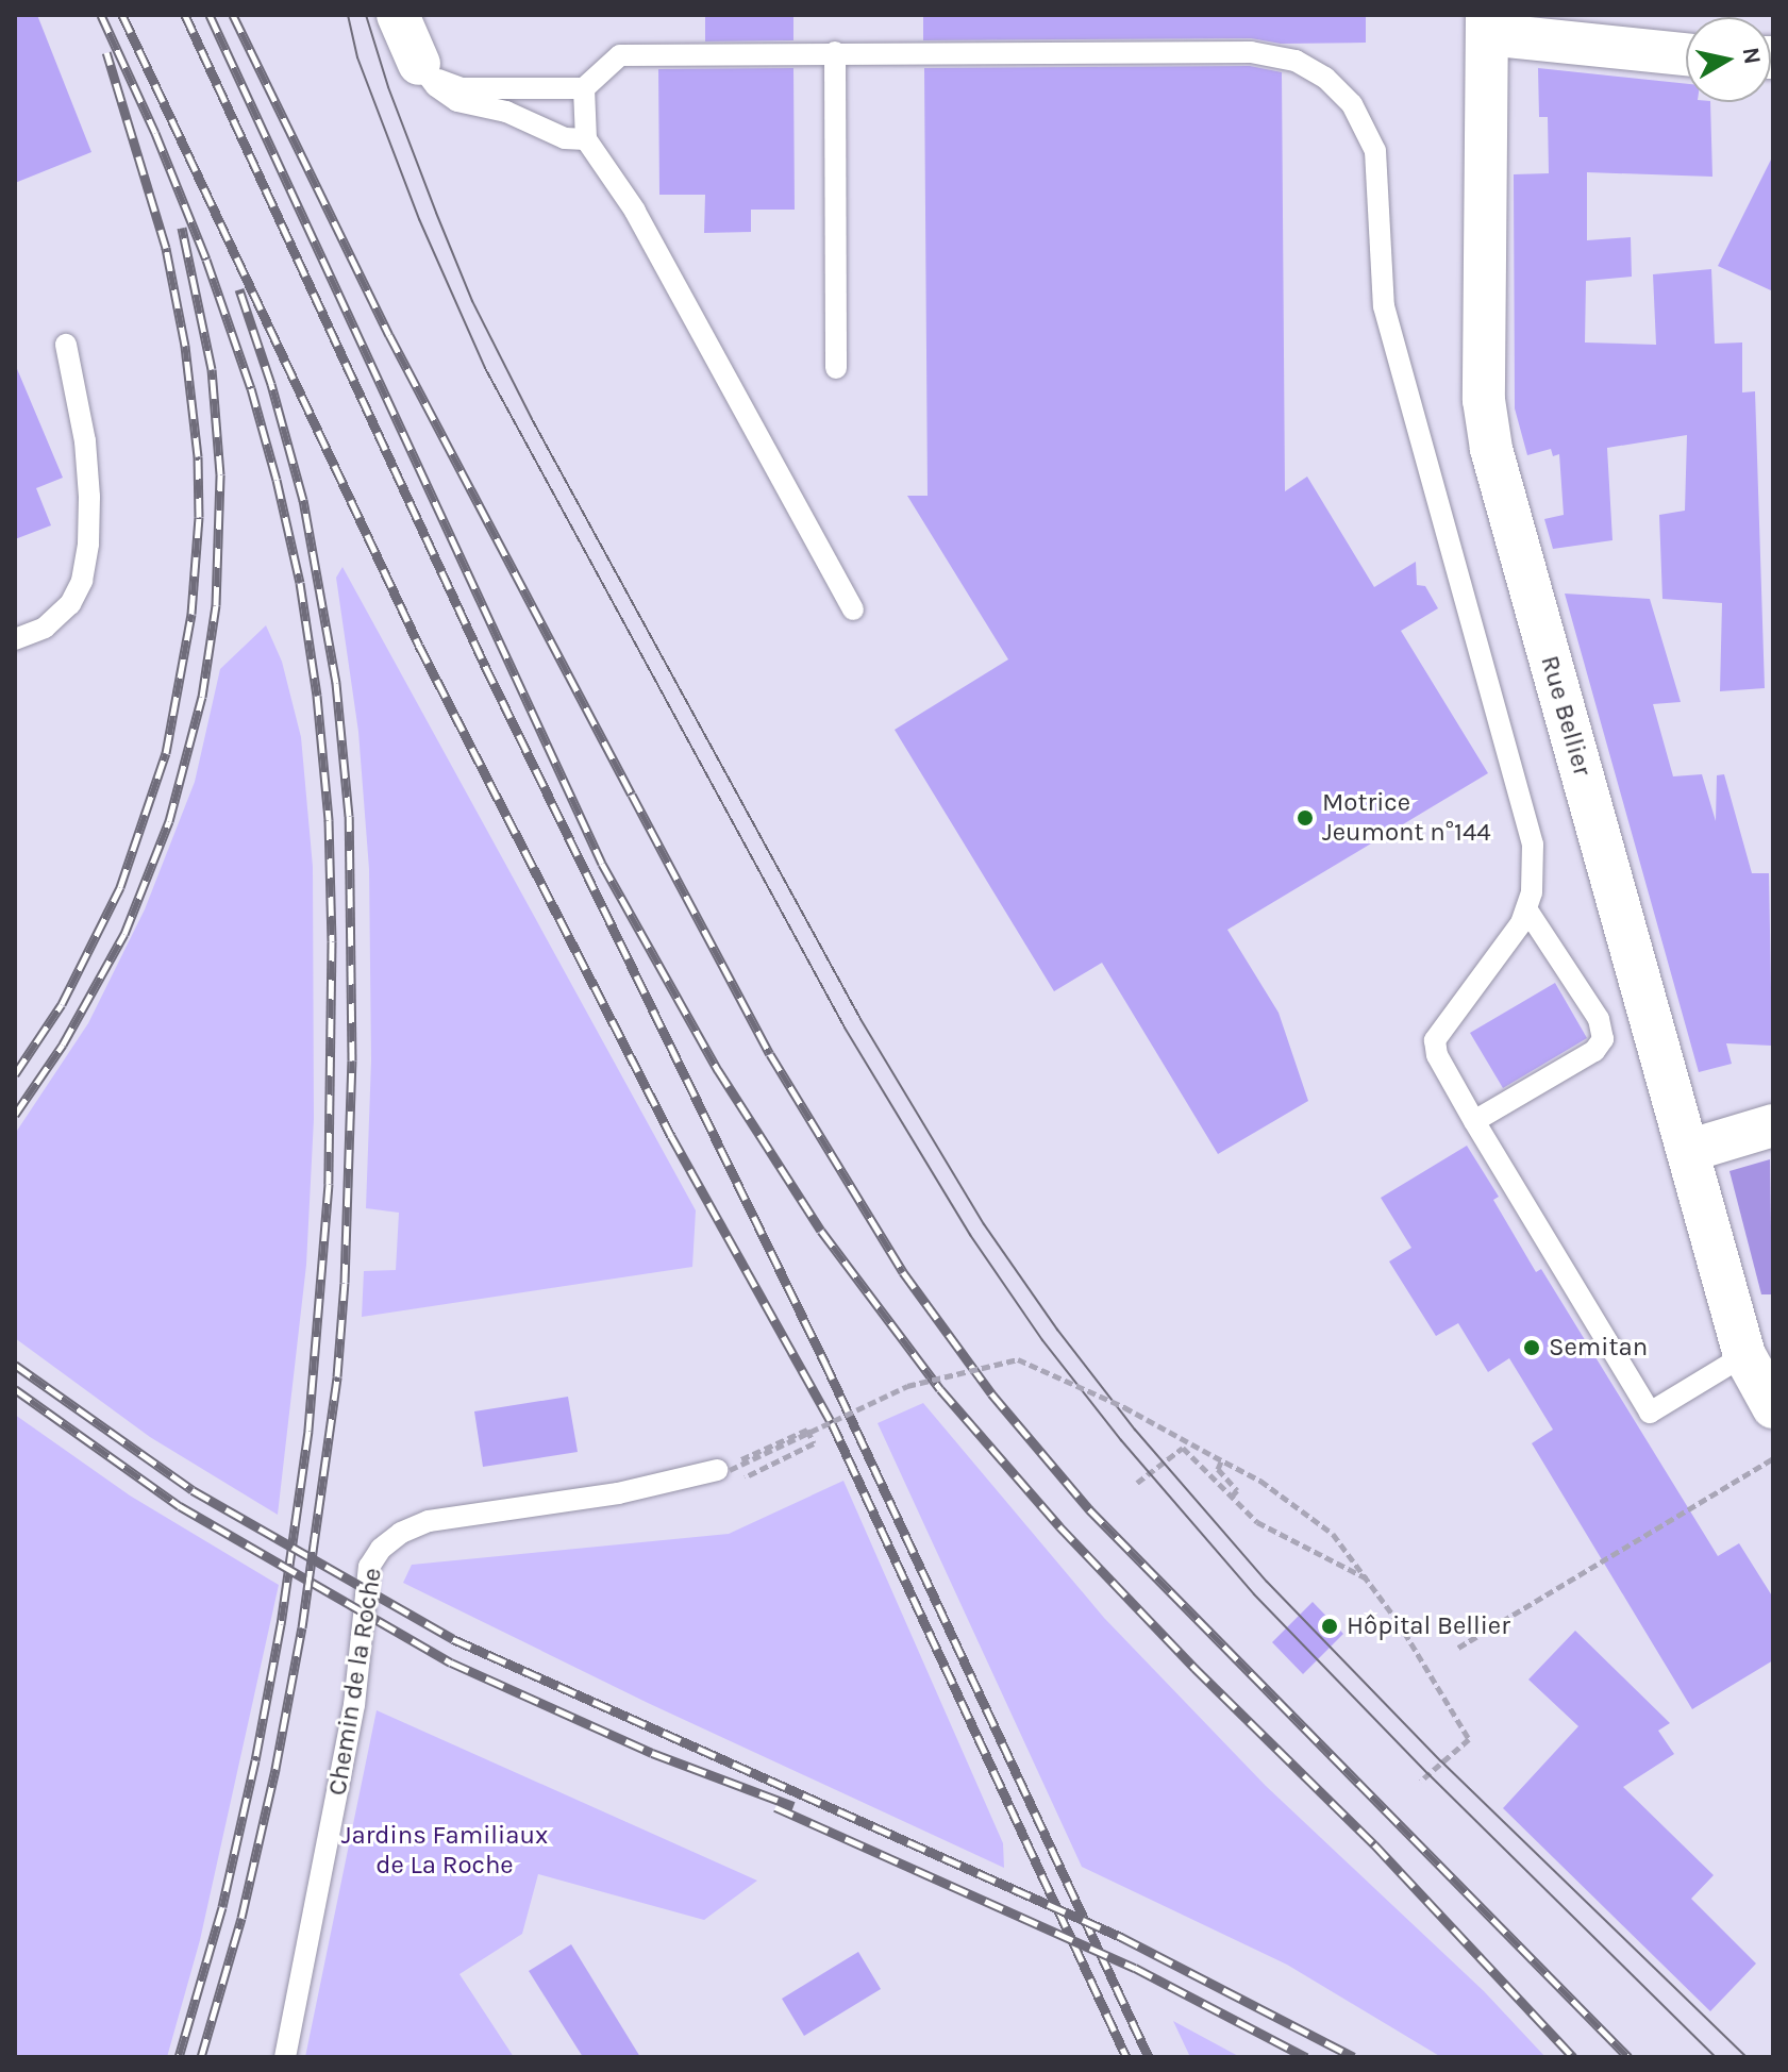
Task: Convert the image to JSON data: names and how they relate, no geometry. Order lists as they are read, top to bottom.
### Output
{
  "streets": {
    "street": ["Rue Bellier"],
    "lane": ["Chemin de la Roche"]
  },
  "parks": ["Jardins Familiaux de La Roche"],
  "places": ["Motrice Jeumont n°144", "Semitan", "Hôpital Bellier"],
  "north": "right"
}
